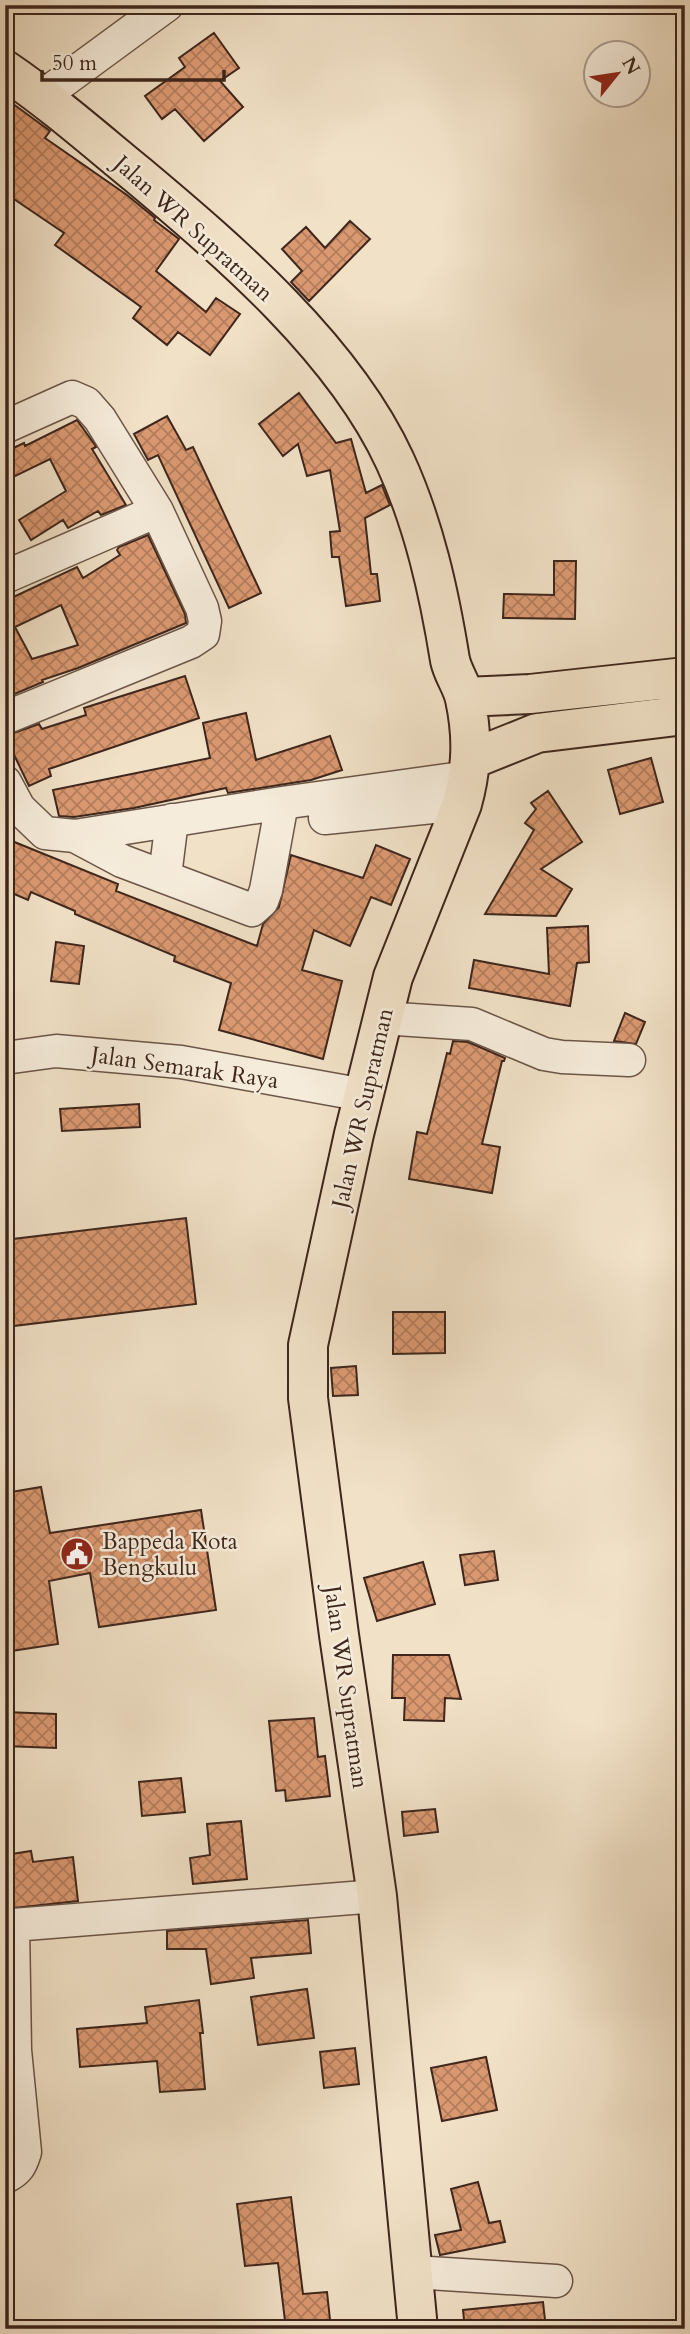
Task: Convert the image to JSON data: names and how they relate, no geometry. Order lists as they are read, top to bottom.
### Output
{
  "streets": {
    "highway": ["Jalan WR Supratman"],
    "street": ["Jalan Semarak Raya"]
  },
  "crossings": [
    ["Jalan WR Supratman", "Jalan Semarak Raya"]
  ],
  "places": {
    "public building": ["Bappeda Kota Bengkulu"]
  },
  "scale_bar": "50 m",
  "north": "top right"
}
